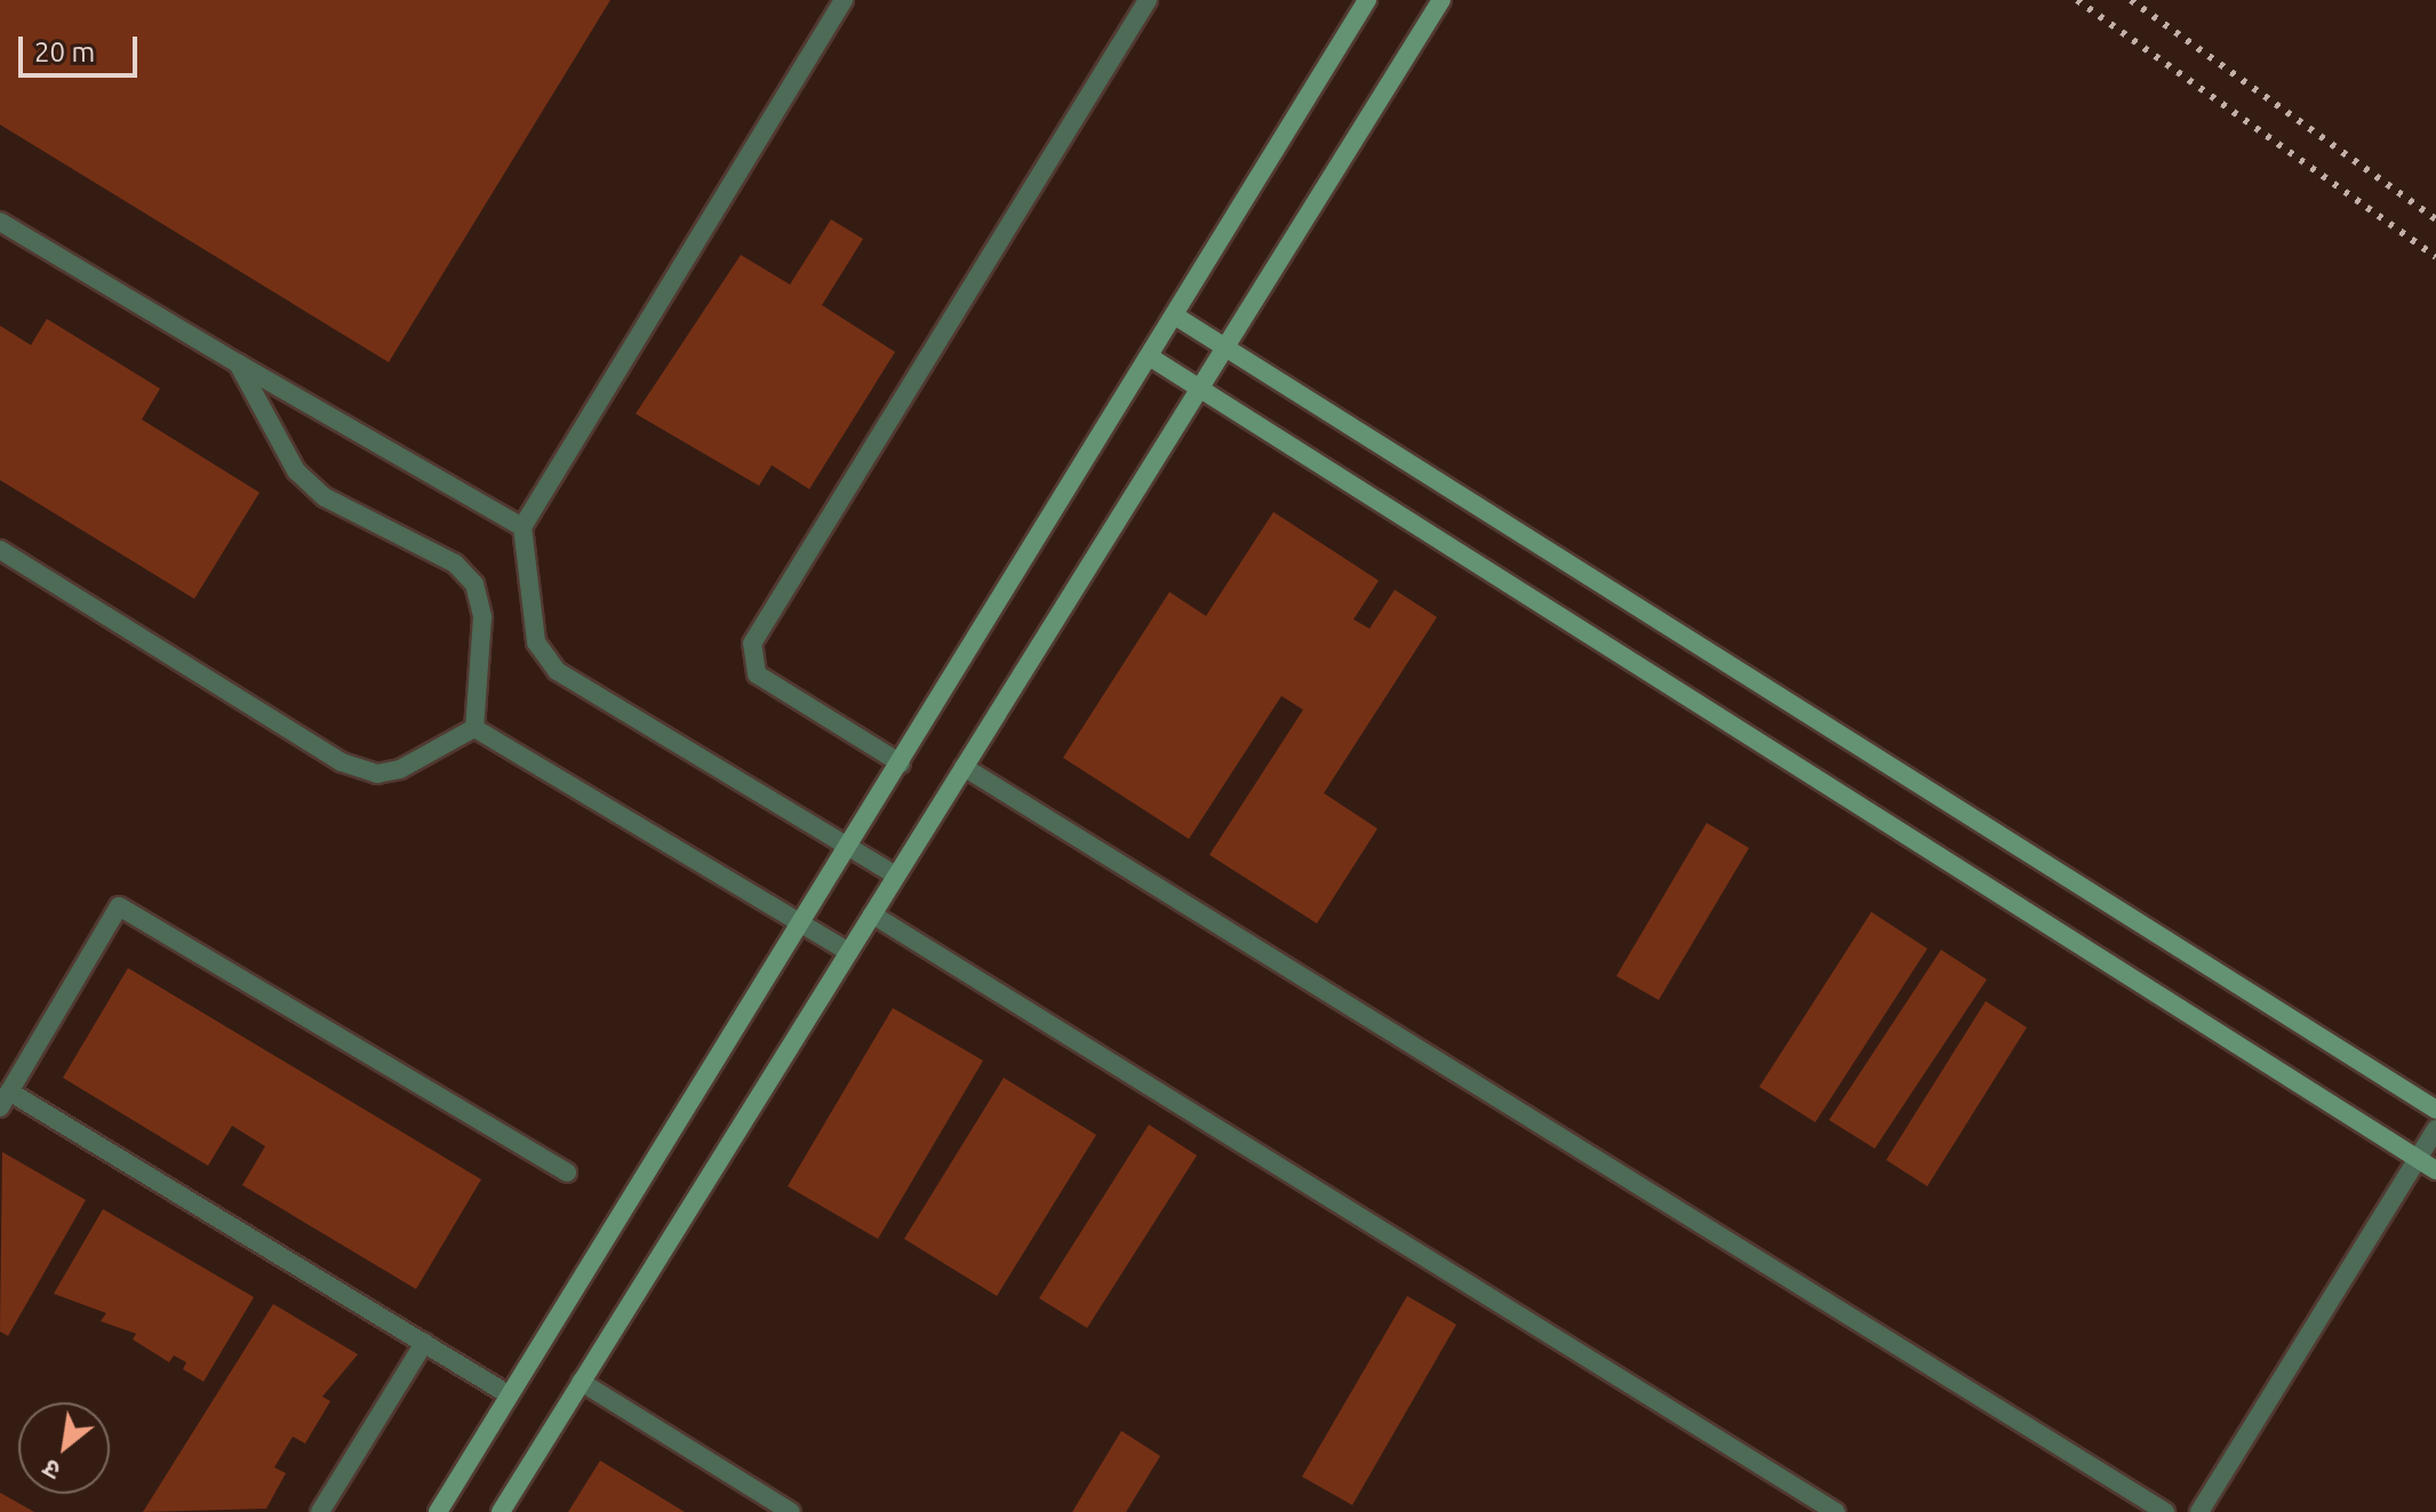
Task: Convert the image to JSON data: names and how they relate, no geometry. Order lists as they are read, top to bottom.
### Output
{
  "scale_bar": "20 m",
  "north": "bottom left"
}
